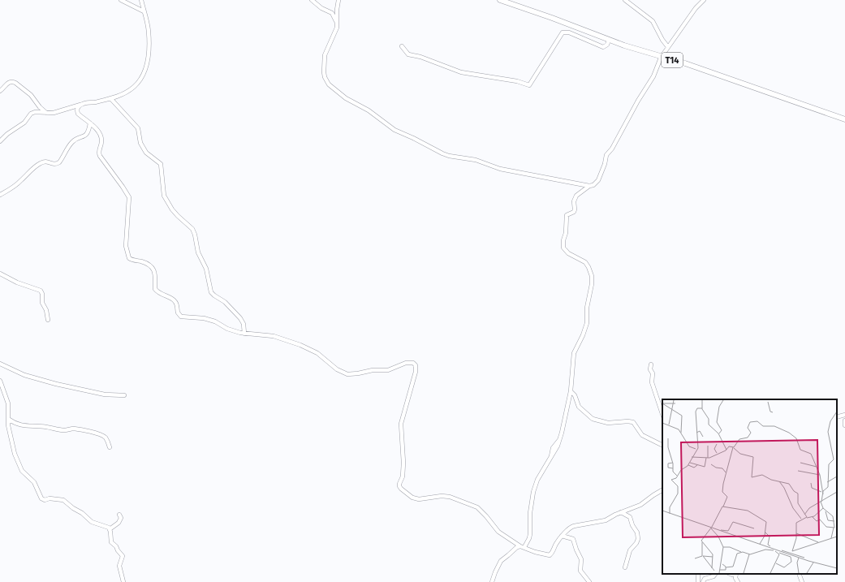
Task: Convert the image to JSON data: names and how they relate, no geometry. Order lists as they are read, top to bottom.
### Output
{
  "streets": {
    "highway": ["T14"]
  }
}
